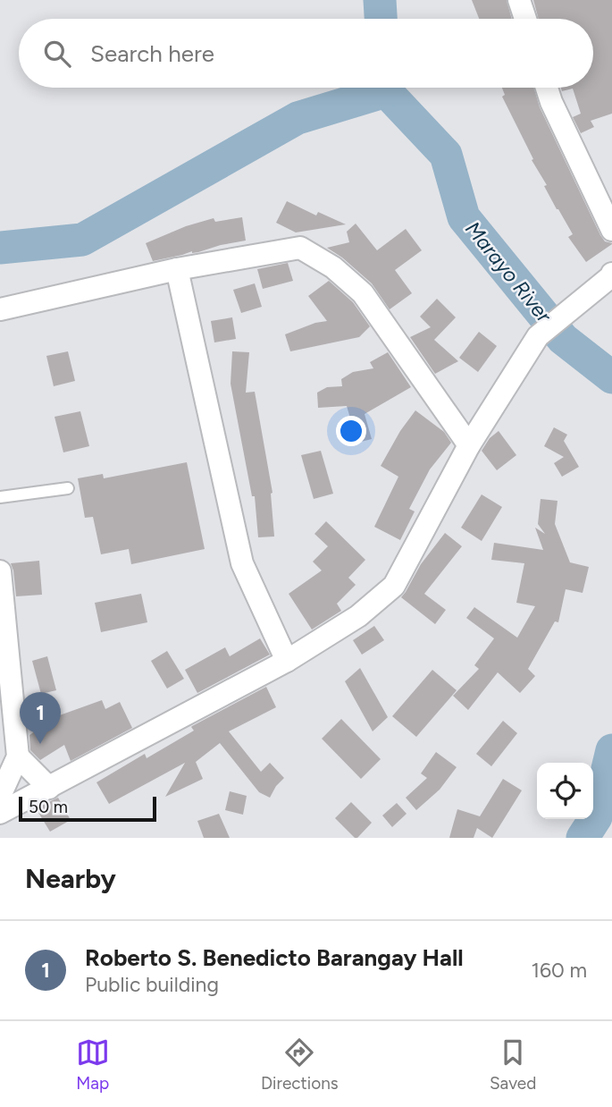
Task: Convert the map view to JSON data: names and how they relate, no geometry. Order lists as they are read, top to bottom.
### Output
{
  "water": ["Marayo River"],
  "scale_bar": "50 m",
  "page": {
    "search": "Search here",
    "pins": "1",
    "scale": "50 m",
    "heading": "Nearby",
    "list": [
      {
        "mark": "1",
        "name": "Roberto S. Benedicto Barangay Hall",
        "note": "Public building",
        "value": "160 m"
      }
    ],
    "nav": ["Map", "Directions", "Saved"]
  }
}
